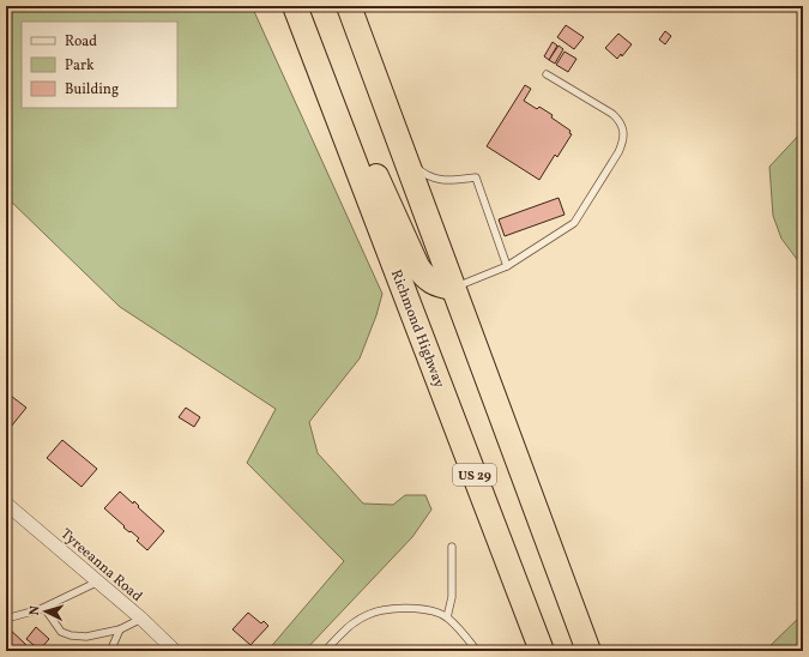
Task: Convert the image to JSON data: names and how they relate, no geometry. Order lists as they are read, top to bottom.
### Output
{
  "streets": {
    "highway": ["Richmond Highway", "US 29"],
    "street": ["Tyreeanna Road"]
  },
  "legend": ["Road", "Park", "Building"],
  "north": "left"
}
